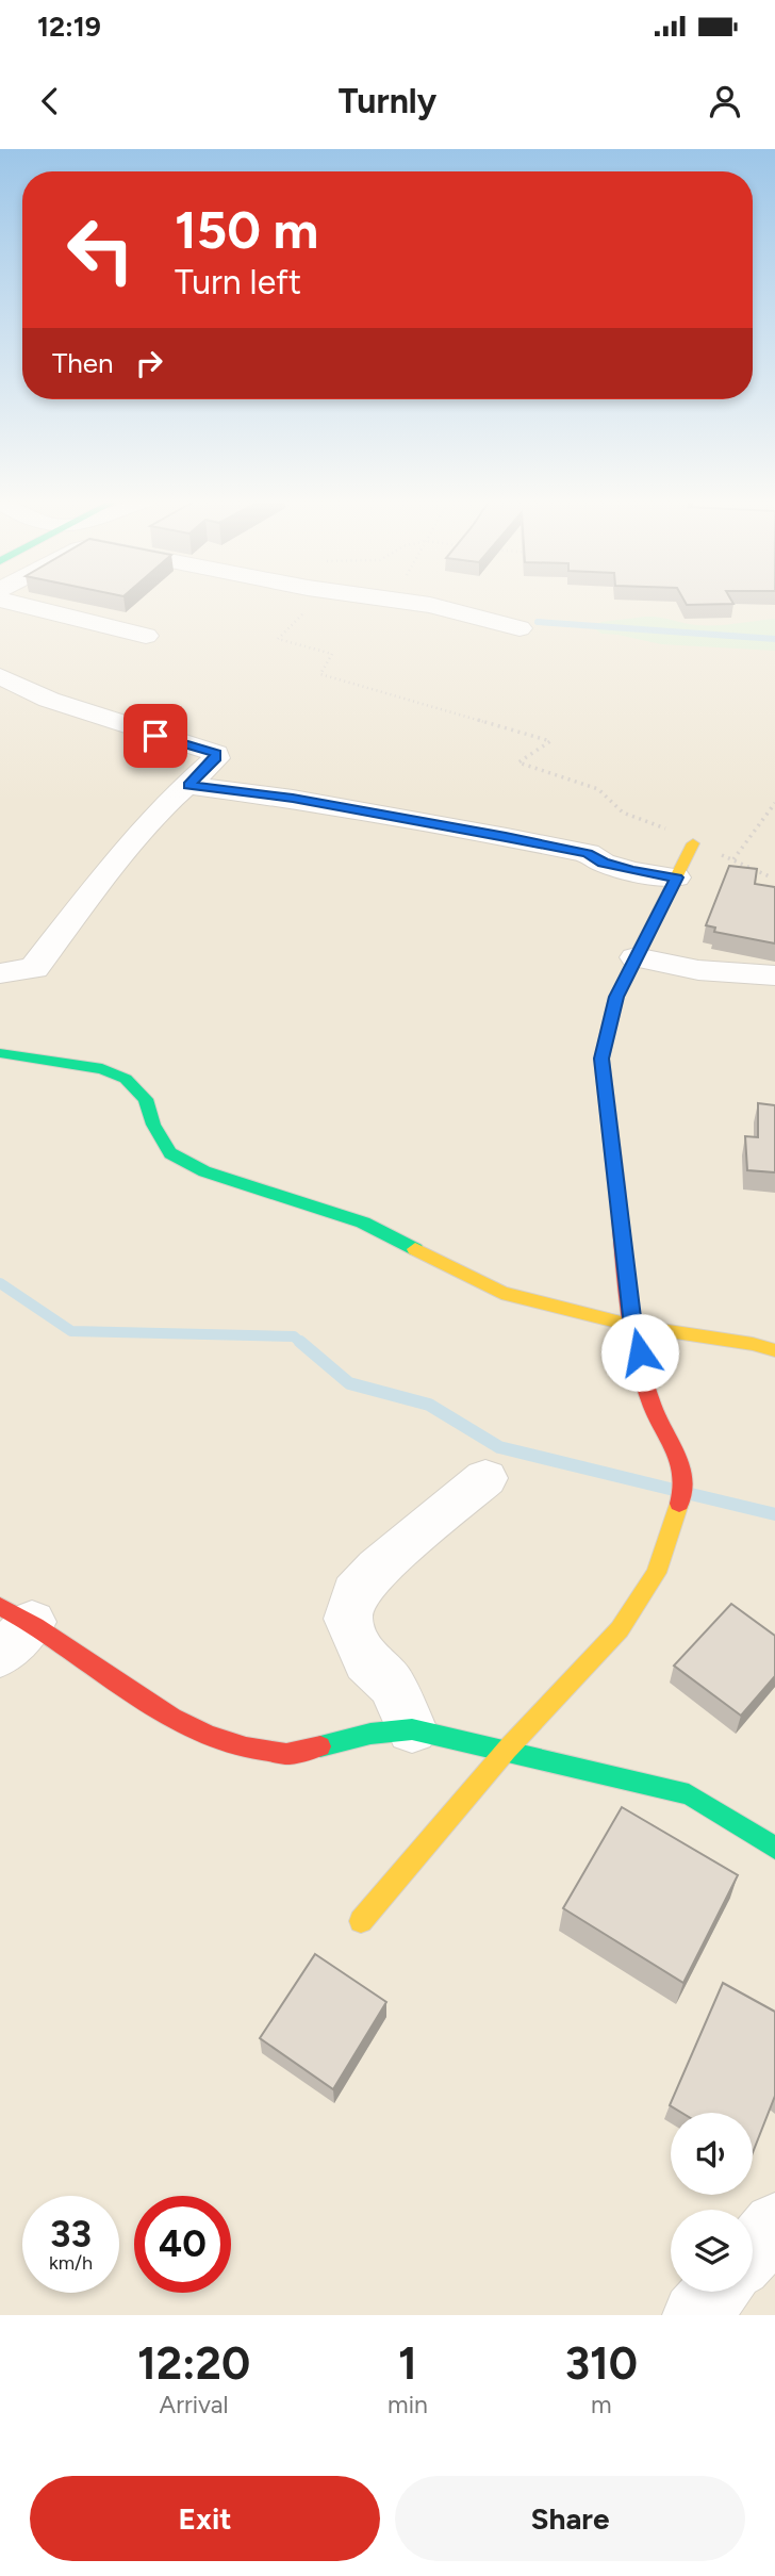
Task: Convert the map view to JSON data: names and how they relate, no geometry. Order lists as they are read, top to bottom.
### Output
{
  "page": {
    "status": "12:19",
    "header": "Turnly",
    "turn": ["150 m", "Turn left"],
    "then": "Then",
    "speed": "33 km/h",
    "limit": "40",
    "eta": [
      "12:20",
      "Arrival",
      "1",
      "min",
      "310",
      "m"
    ],
    "buttons": ["Exit", "Share"]
  }
}
